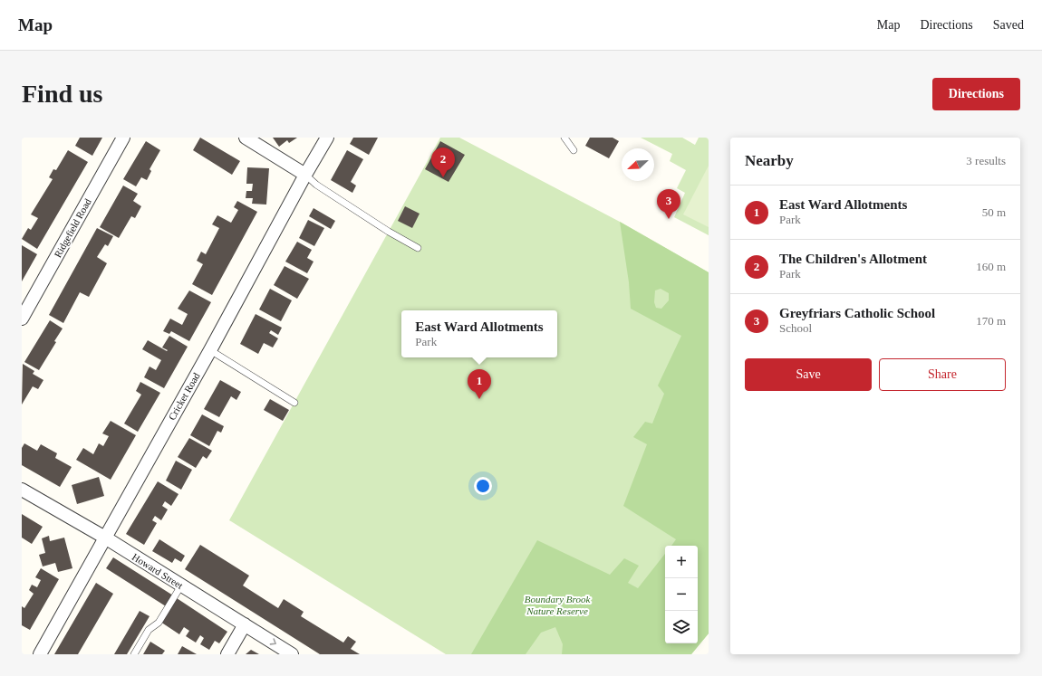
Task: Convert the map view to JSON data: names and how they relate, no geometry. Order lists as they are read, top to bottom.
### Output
{
  "streets": {
    "street": ["Ridgefield Road", "Cricket Road", "Howard Street"]
  },
  "crossings": [
    ["Cricket Road", "Howard Street"]
  ],
  "parks": ["Boundary Brook Nature Reserve"],
  "north": "bottom left",
  "page": {
    "header": "Map",
    "nav": ["Map", "Directions", "Saved"],
    "buttons": [
      "Directions",
      ["Save", "Share"]
    ],
    "title": "Find us",
    "heading": ["Nearby", "3 results"],
    "pins": ["2", "3", "1"],
    "list": [
      {
        "mark": "1",
        "name": "East Ward Allotments",
        "note": "Park",
        "value": "50 m"
      },
      {
        "mark": "2",
        "name": "The Children's Allotment",
        "note": "Park",
        "value": "160 m"
      },
      {
        "mark": "3",
        "name": "Greyfriars Catholic School",
        "note": "School",
        "value": "170 m"
      }
    ],
    "popup": ["East Ward Allotments", "Park"],
    "map_buttons": ["+", "−"]
  }
}
